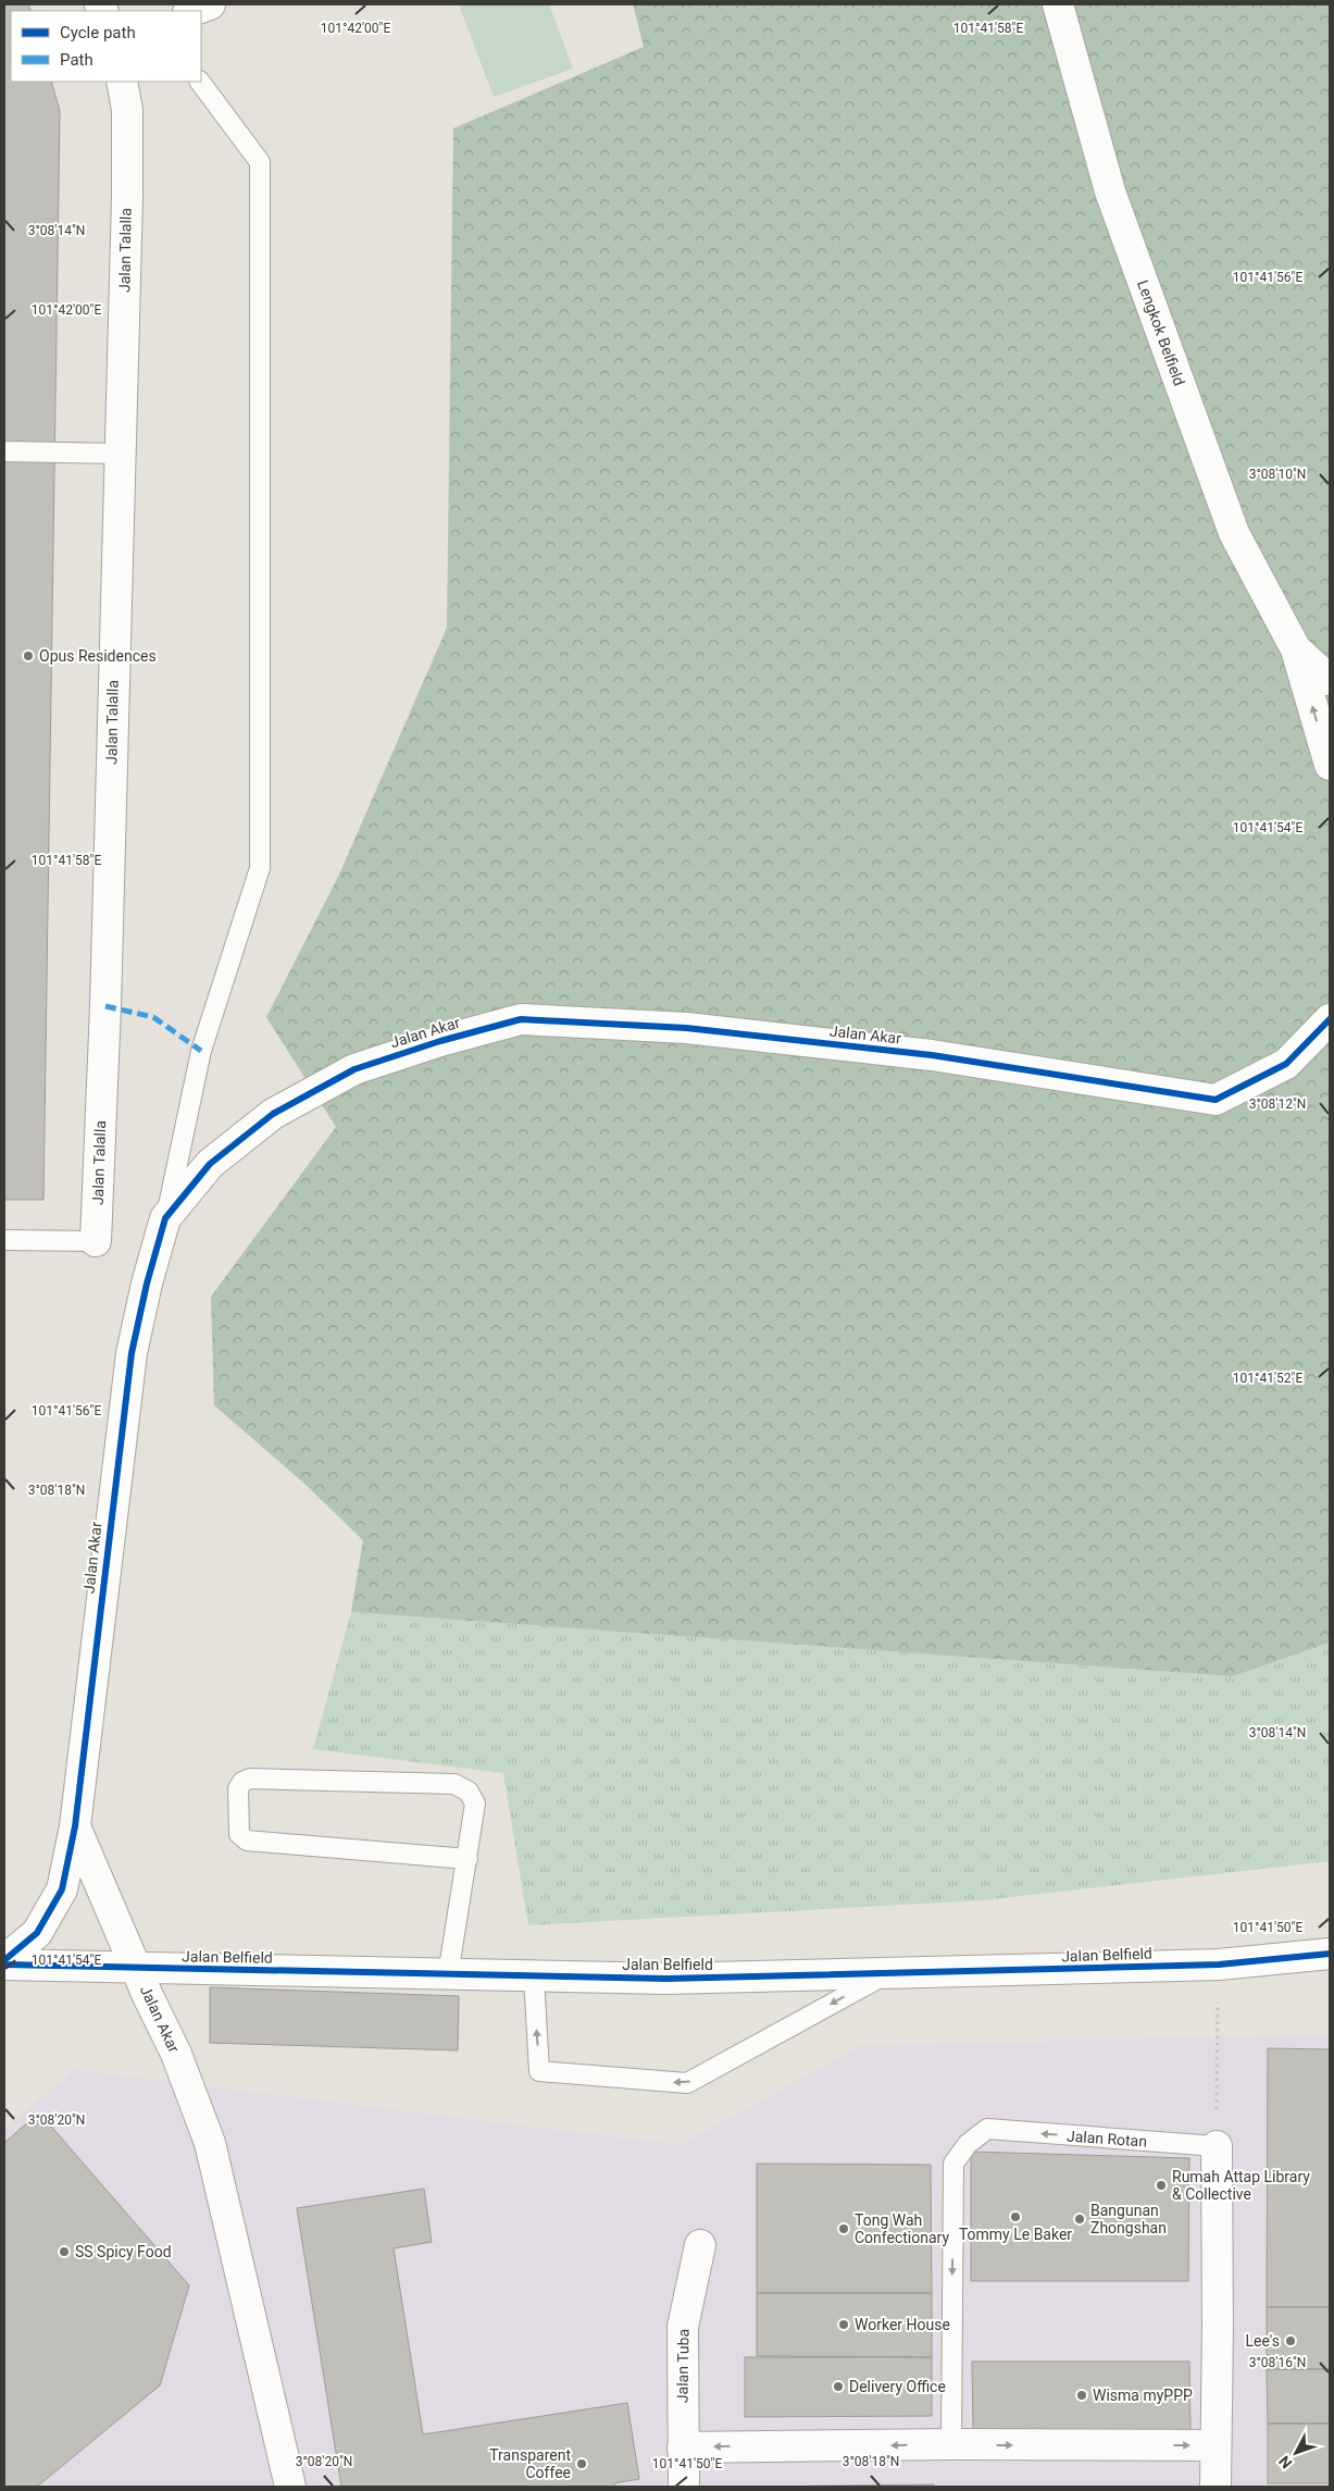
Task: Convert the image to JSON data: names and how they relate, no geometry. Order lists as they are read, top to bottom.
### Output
{
  "streets": {
    "street": [
      "Jalan Talalla",
      "Lengkok Belfield",
      "Jalan Akar",
      "Jalan Belfield",
      "Jalan Tuba"
    ],
    "lane": ["Jalan Rotan"]
  },
  "crossings": [
    ["Jalan Akar", "Jalan Belfield"]
  ],
  "places": [
    "Opus Residences",
    "Rumah Attap Library & Collective",
    "Tommy Le Baker",
    "Bangunan Zhongshan",
    "Tong Wah Confectionary",
    "SS Spicy Food",
    "Worker House",
    "Lee's",
    "Delivery Office",
    "Wisma myPPP",
    "Transparent Coffee"
  ],
  "legend": ["Cycle path", "Path"],
  "north": "bottom left",
  "coordinates": [
    "101°42'00\"E",
    "101°41'58\"E",
    "3°08'14\"N",
    "101°41'56\"E",
    "3°08'10\"N",
    "101°41'54\"E",
    "3°08'12\"N",
    "101°41'52\"E",
    "3°08'18\"N",
    "101°41'50\"E",
    "3°08'20\"N",
    "3°08'16\"N"
  ]
}
